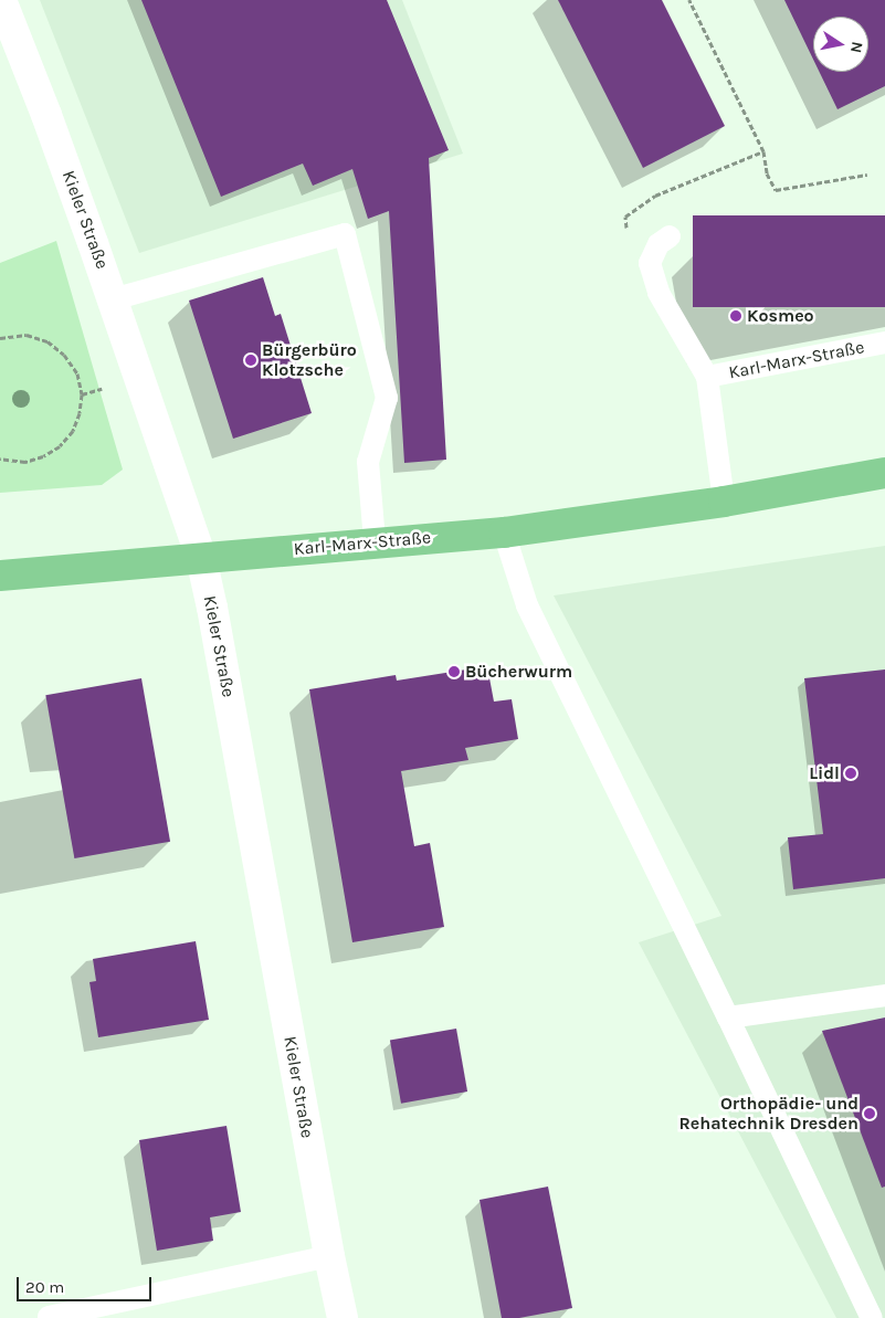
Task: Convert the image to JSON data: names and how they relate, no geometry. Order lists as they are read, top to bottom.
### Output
{
  "streets": {
    "main road": ["Karl-Marx-Straße"],
    "street": ["Kieler Straße"]
  },
  "crossings": [
    ["Kieler Straße", "Karl-Marx-Straße"]
  ],
  "places": [
    "Kosmeo",
    "Bürgerbüro Klotzsche",
    "Bücherwurm",
    "Lidl",
    "Orthopädie- und Rehatechnik Dresden"
  ],
  "scale_bar": "20 m",
  "north": "right"
}
